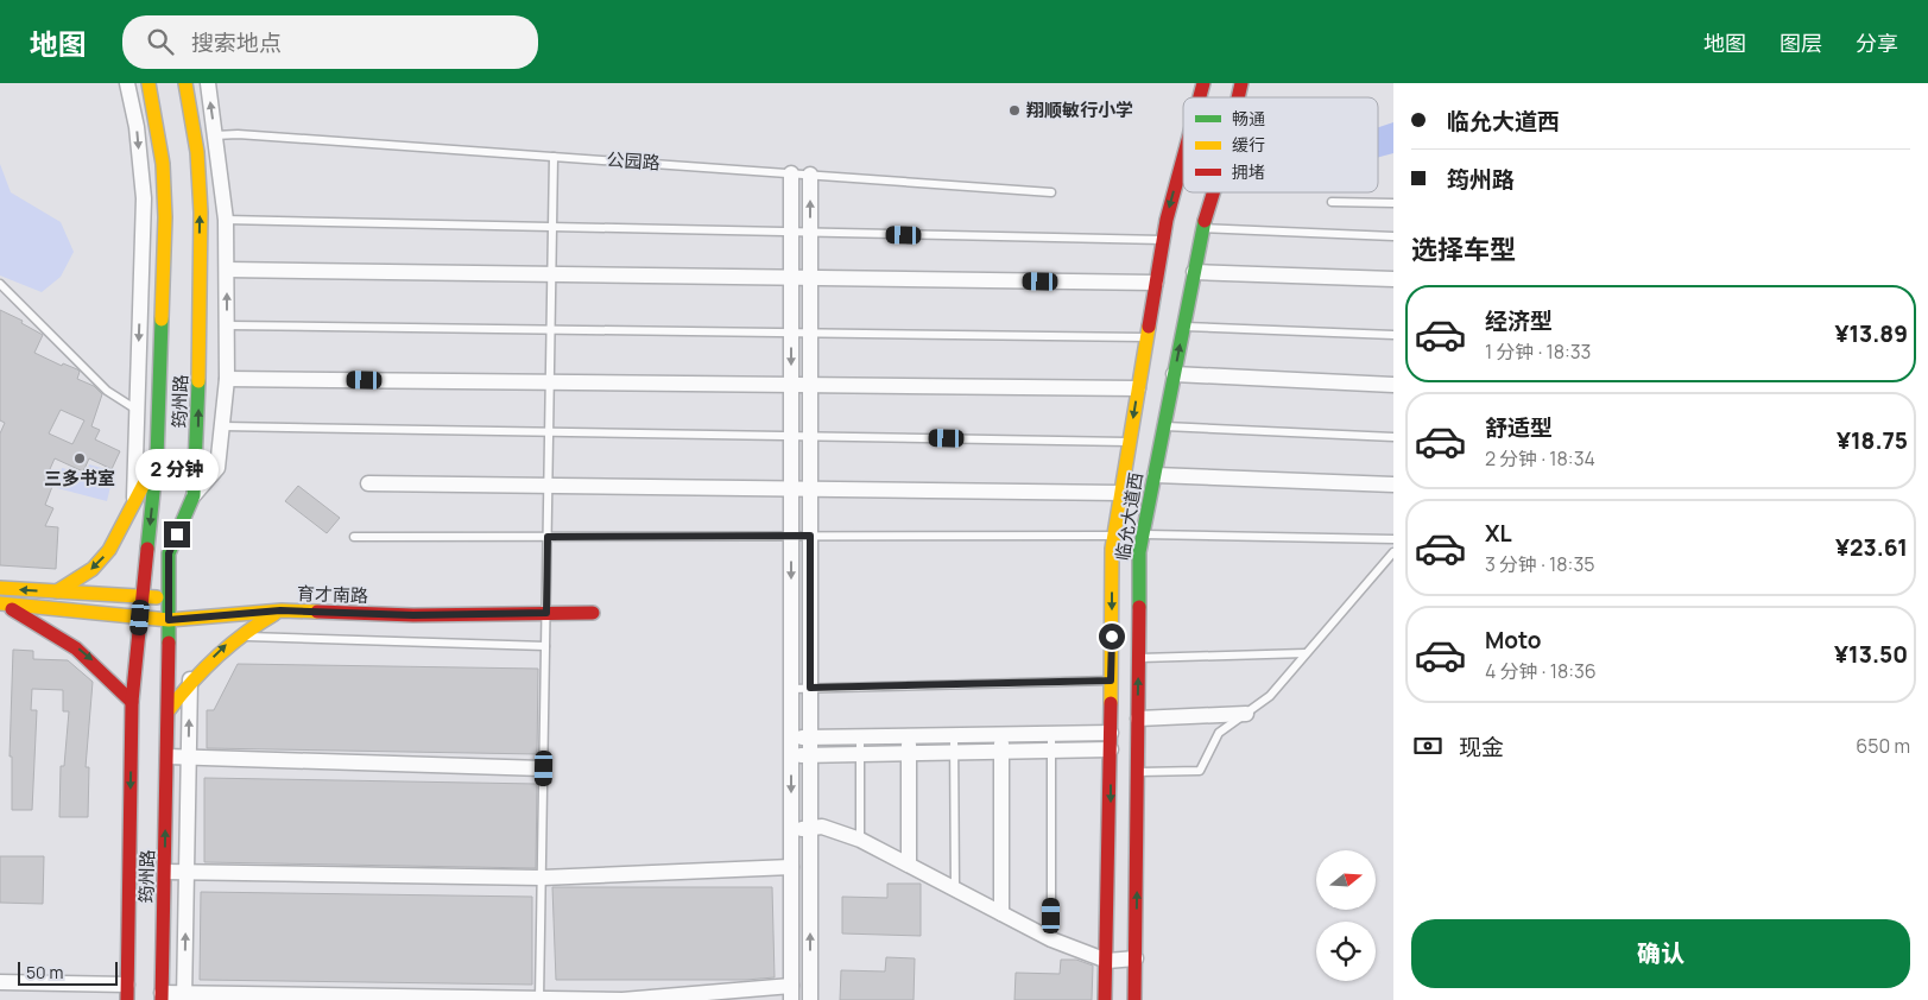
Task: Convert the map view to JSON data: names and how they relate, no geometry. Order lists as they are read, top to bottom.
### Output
{
  "streets": {
    "main road": ["筠州路", "临允大道西", "育才南路"],
    "lane": ["公园路"]
  },
  "crossings": [
    ["筠州路", "育才南路"]
  ],
  "places": ["翔顺敏行小学", "三多书室"],
  "legend": ["畅通", "缓行", "拥堵"],
  "scale_bar": "50 m",
  "north": "right",
  "page": {
    "header": "地图",
    "search": "搜索地点",
    "nav": ["地图", "图层", "分享"],
    "banner": ["临允大道西", "筠州路"],
    "heading": "选择车型",
    "list": [
      {
        "name": "经济型",
        "note": "1 分钟 · 18:33",
        "value": "¥13.89"
      },
      {
        "name": "舒适型",
        "note": "2 分钟 · 18:34",
        "value": "¥18.75"
      },
      {
        "name": "XL",
        "note": "3 分钟 · 18:35",
        "value": "¥23.61"
      },
      {
        "name": "Moto",
        "note": "4 分钟 · 18:36",
        "value": "¥13.50"
      }
    ],
    "bubble": "2 分钟",
    "pay": ["现金", "650 m"],
    "buttons": "确认",
    "scale": "50 m"
  }
}
